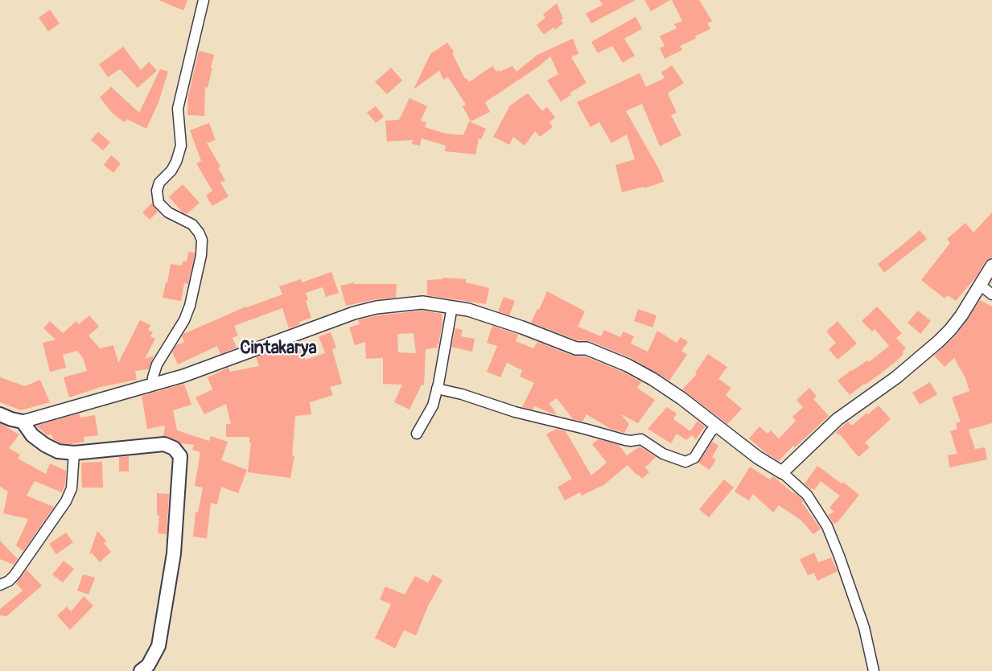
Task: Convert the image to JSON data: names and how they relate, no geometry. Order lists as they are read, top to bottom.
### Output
{
  "districts": ["Cintakarya"]
}
